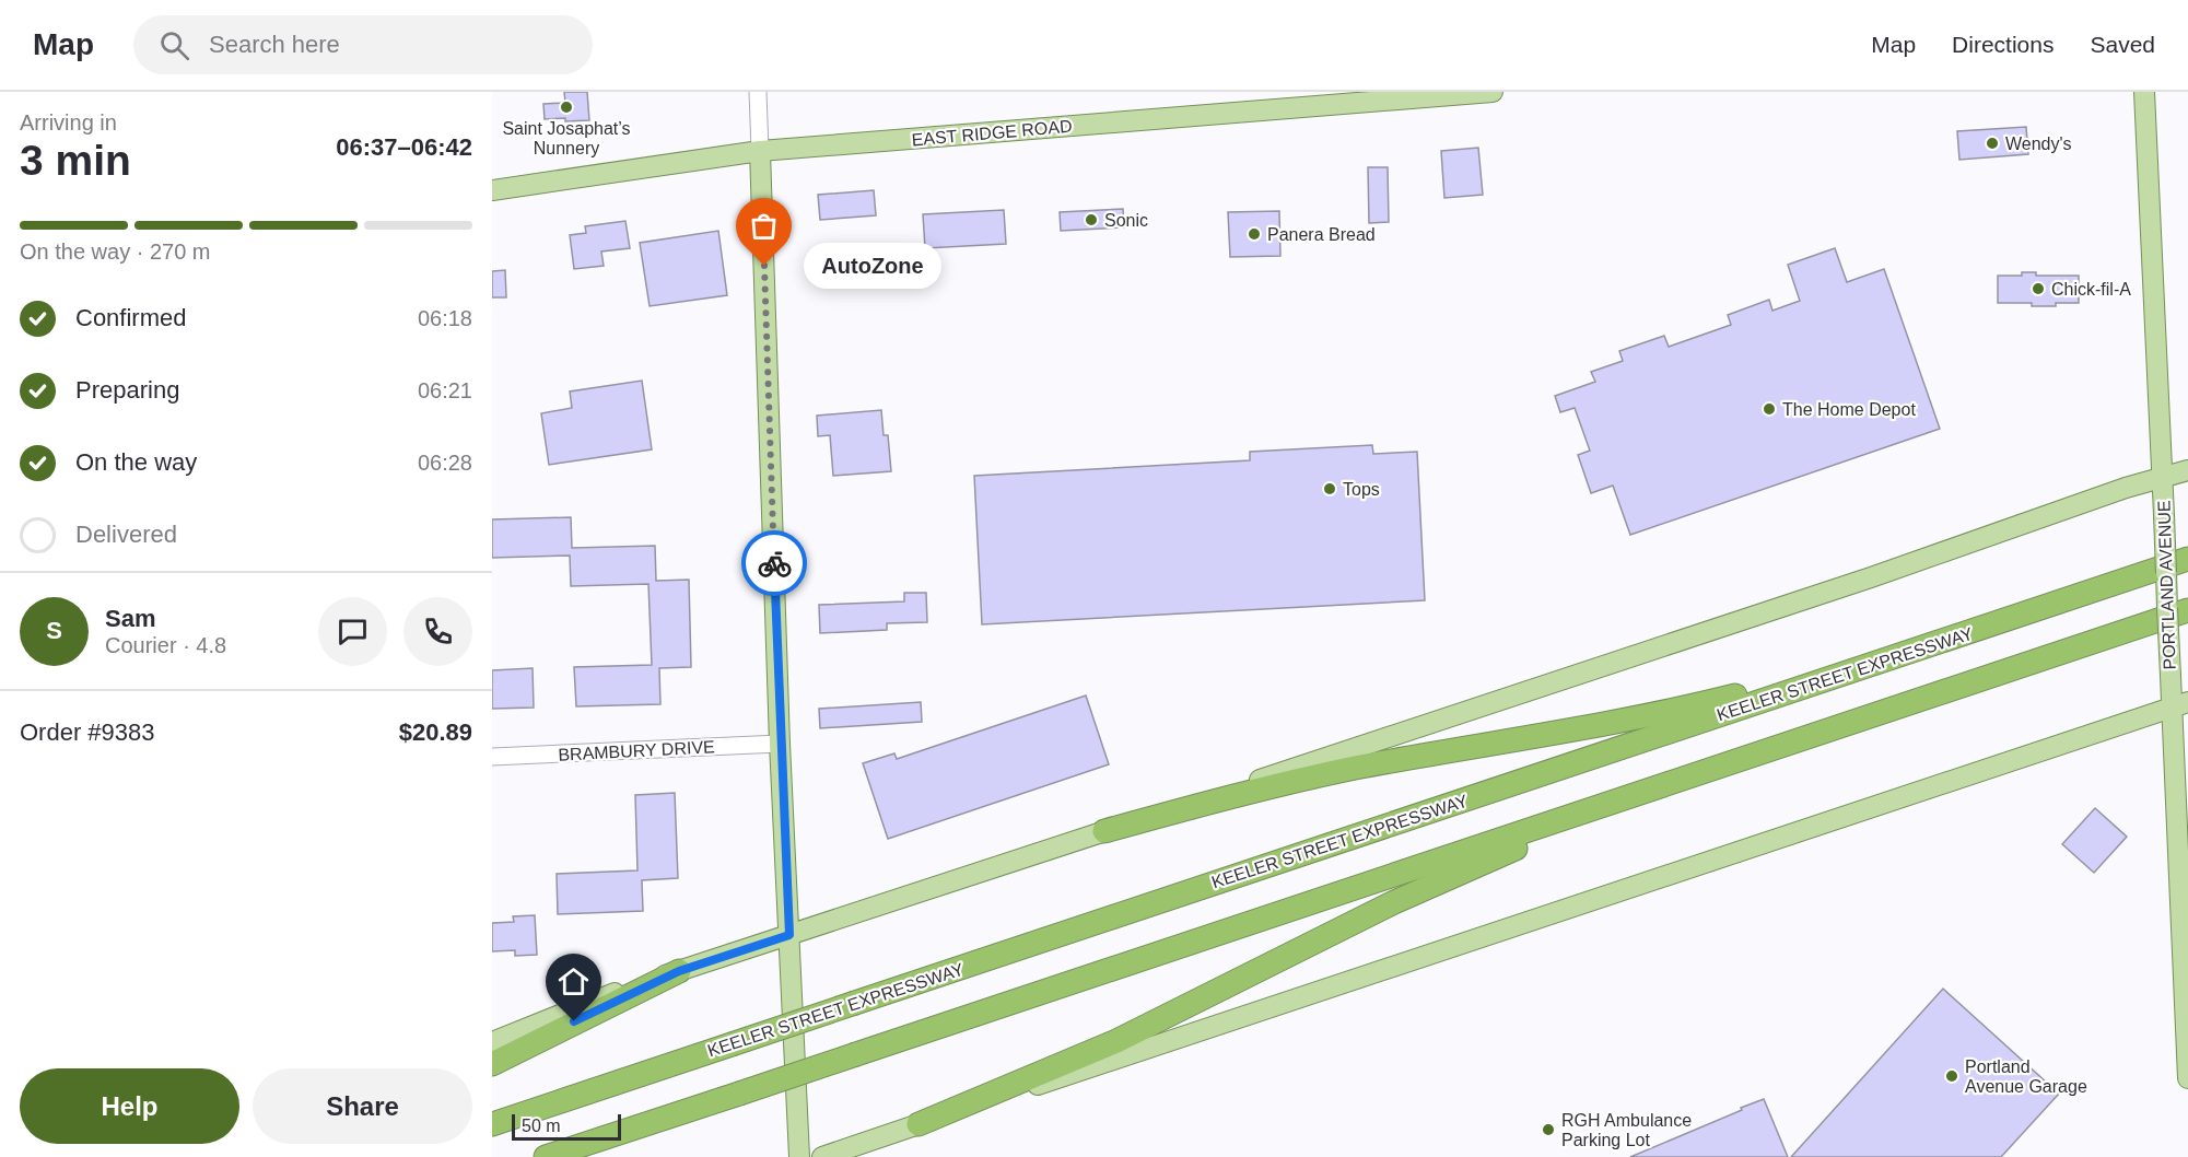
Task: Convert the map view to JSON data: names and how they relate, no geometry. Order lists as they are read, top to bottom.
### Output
{
  "streets": {
    "highway": ["KEELER STREET EXPRESSWAY"],
    "main road": ["EAST RIDGE ROAD", "PORTLAND AVENUE"],
    "street": ["BRAMBURY DRIVE"]
  },
  "places": [
    "Saint Josaphat’s Nunnery",
    "Wendy's",
    "Sonic",
    "Panera Bread",
    "AutoZone",
    "Chick-fil-A",
    "The Home Depot",
    "Tops",
    "Portland Avenue Garage",
    "RGH Ambulance Parking Lot"
  ],
  "scale_bar": "50 m",
  "page": {
    "header": "Map",
    "search": "Search here",
    "nav": ["Map", "Directions", "Saved"],
    "heading": ["3 min", "Arriving in", "06:37–06:42"],
    "panel": [
      "Sam",
      "Courier · 4.8",
      "Order #9383",
      "$20.89"
    ],
    "bar": "On the way · 270 m",
    "bubble": "AutoZone",
    "list": [
      ["Confirmed", "06:18"],
      ["Preparing", "06:21"],
      ["On the way", "06:28"],
      "Delivered"
    ],
    "round": "S",
    "buttons": ["Help", "Share"],
    "scale": "50 m"
  }
}
